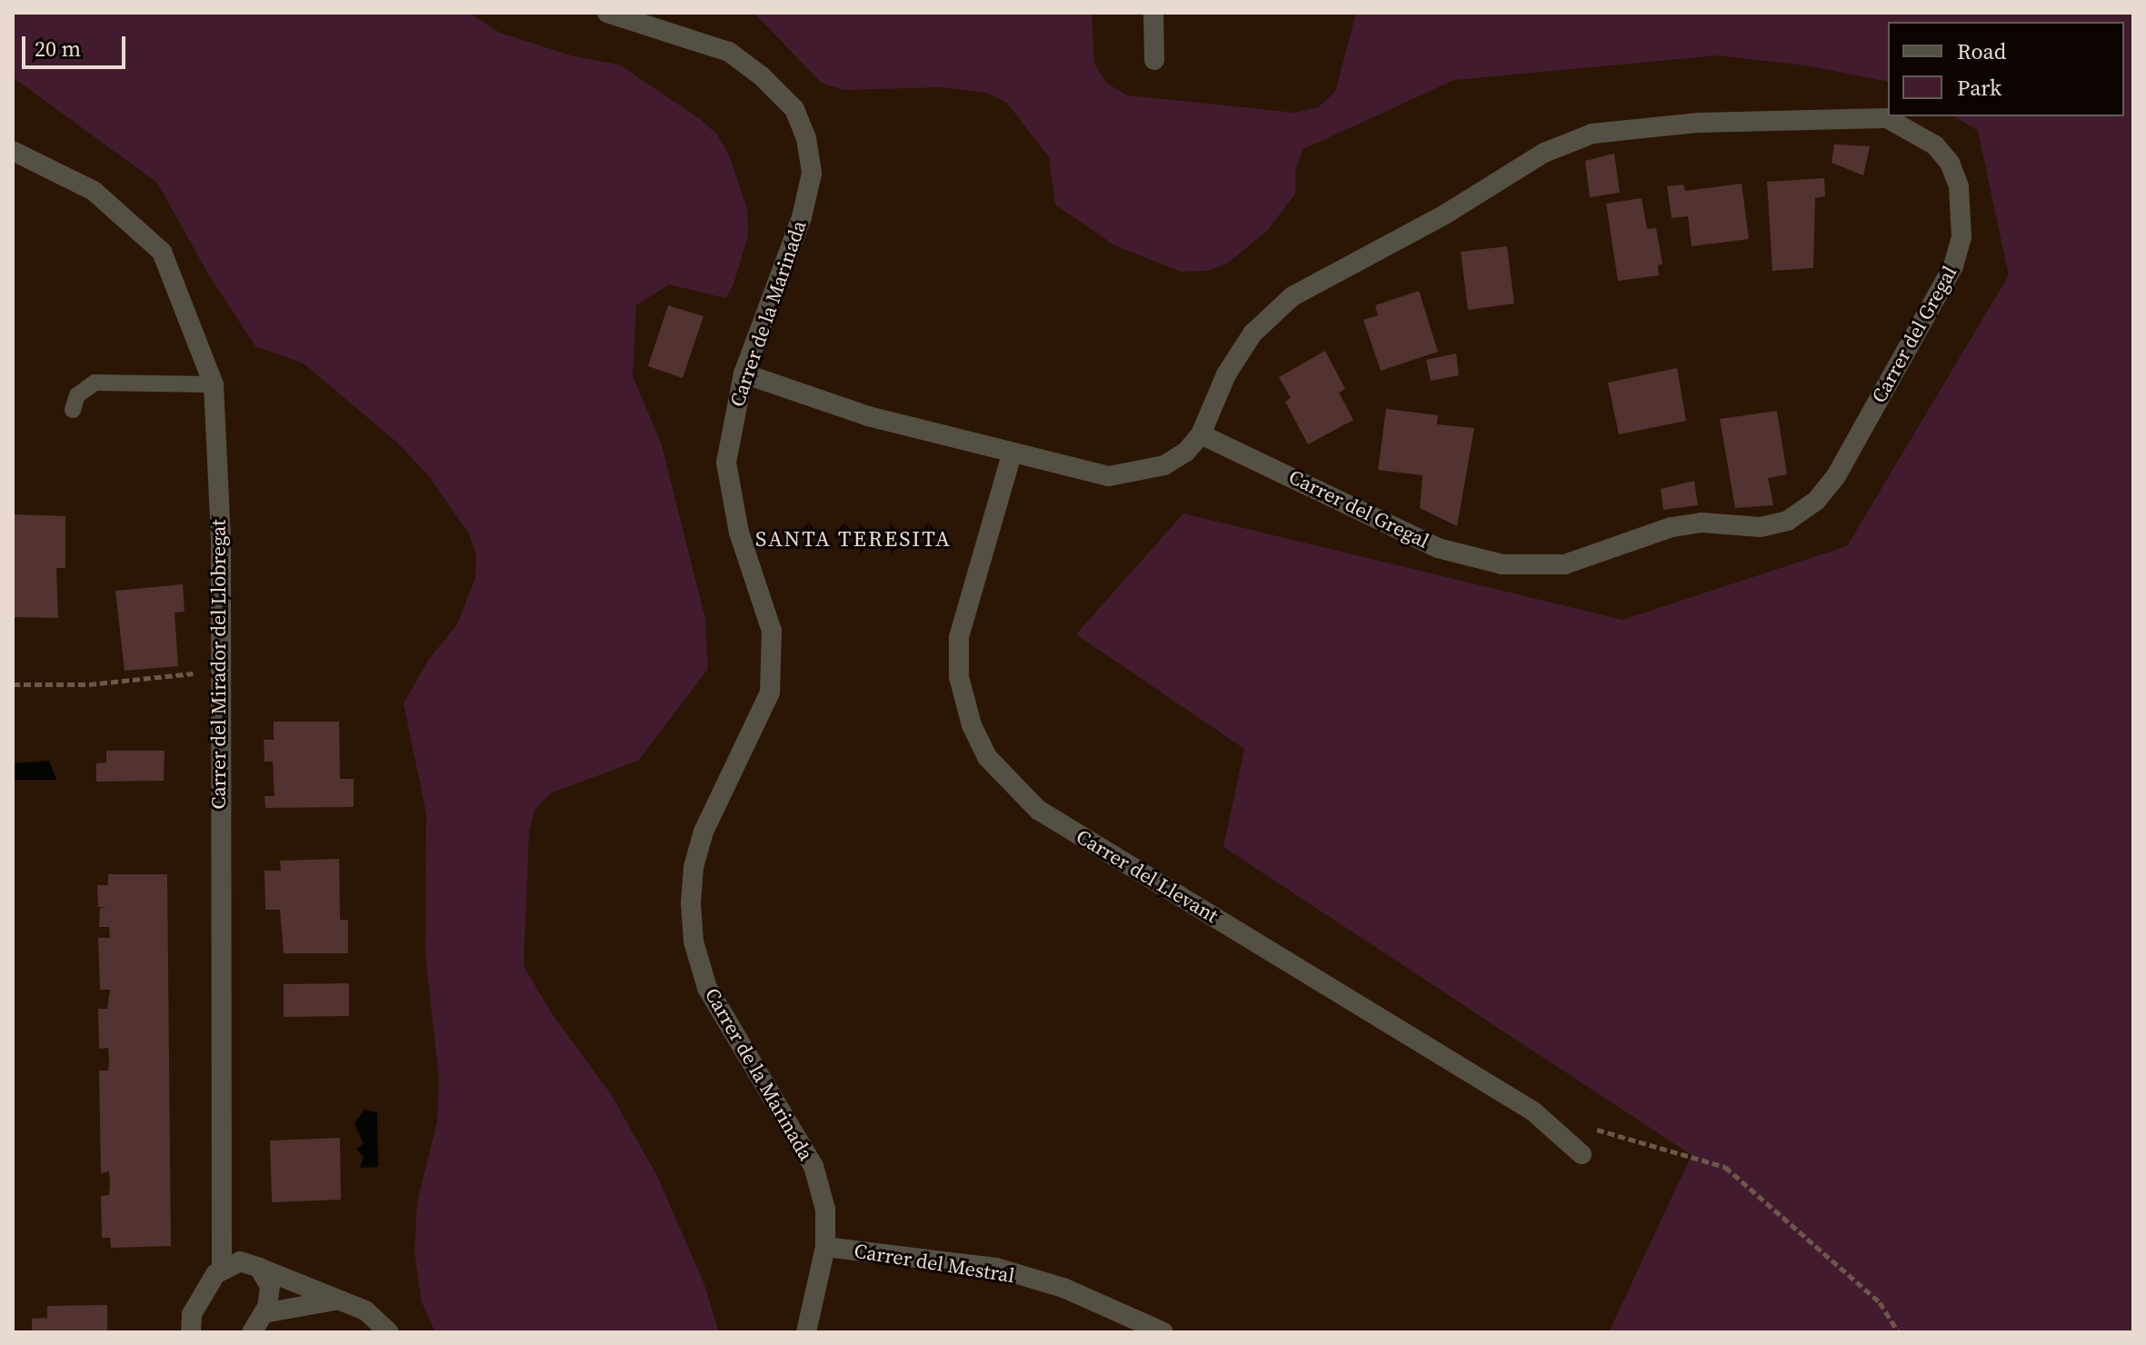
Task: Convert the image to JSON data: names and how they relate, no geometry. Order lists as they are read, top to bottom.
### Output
{
  "streets": {
    "street": [
      "Carrer de la Marinada",
      "Carrer del Gregal",
      "Carrer del Mirador del Llobregat",
      "Carrer del Llevant",
      "Carrer del Mestral"
    ]
  },
  "crossings": [
    ["Carrer de la Marinada", "Carrer del Gregal"],
    ["Carrer de la Marinada", "Carrer del Mestral"],
    ["Carrer del Gregal", "Carrer del Llevant"]
  ],
  "districts": ["SANTA TERESITA"],
  "legend": ["Road", "Park"],
  "scale_bar": "20 m"
}
